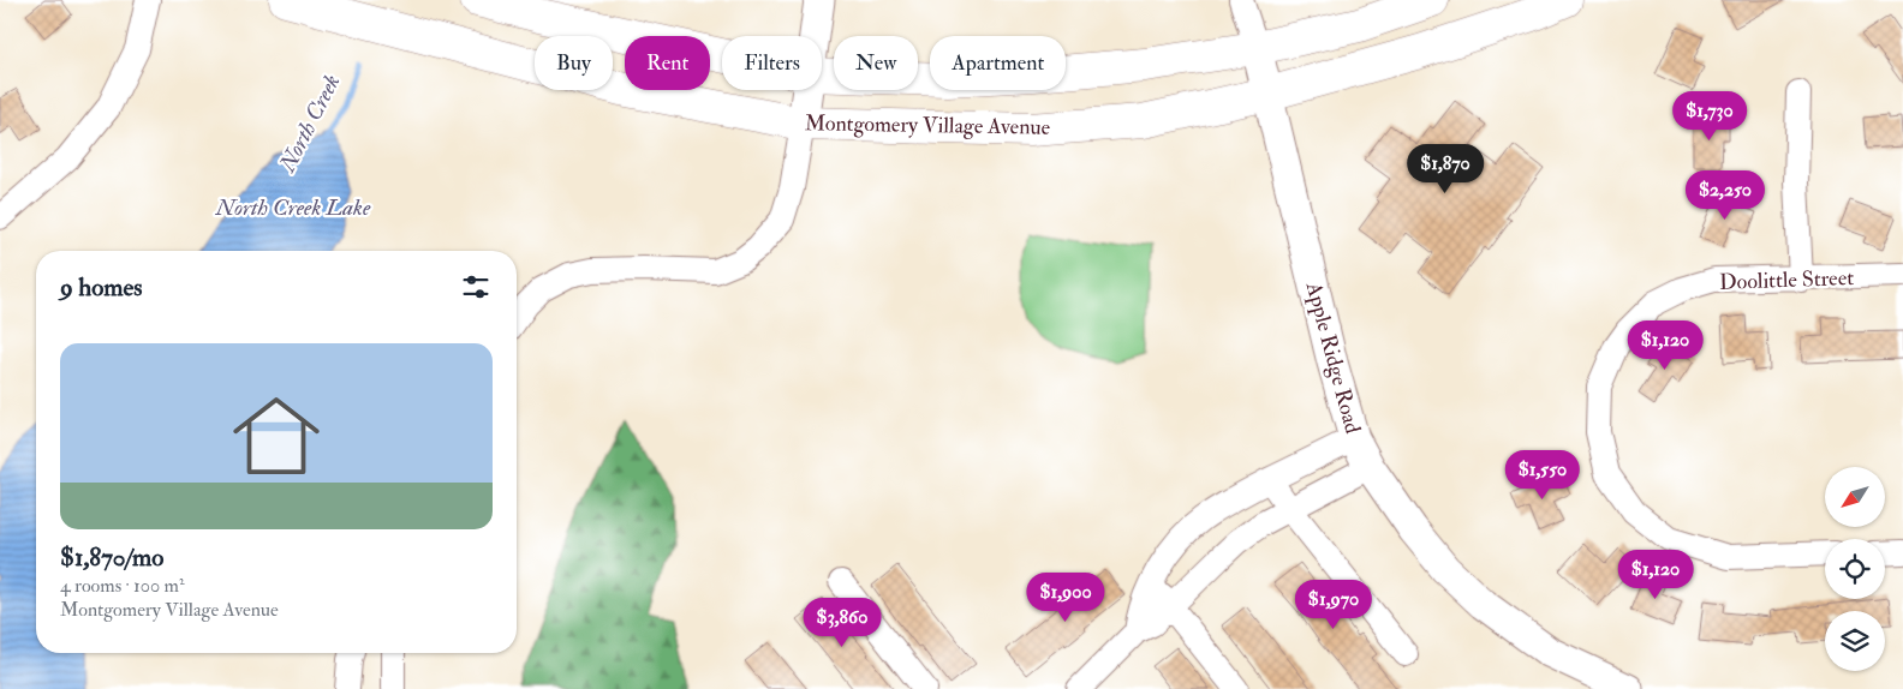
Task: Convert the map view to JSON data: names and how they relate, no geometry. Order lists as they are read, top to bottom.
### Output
{
  "streets": {
    "main road": ["Montgomery Village Avenue"],
    "street": ["Doolittle Street", "Apple Ridge Road"]
  },
  "crossings": [
    ["Montgomery Village Avenue", "Apple Ridge Road"]
  ],
  "water": ["North Creek", "North Creek Lake"],
  "north": "bottom left",
  "page": {
    "chip": [
      "Buy",
      "Rent",
      "Filters",
      "New",
      "Apartment"
    ],
    "price": [
      "$1,730",
      "$1,870",
      "$2,250",
      "$1,120",
      "$1,550",
      "$1,120",
      "$1,900",
      "$1,970",
      "$3,860"
    ],
    "heading": "9 homes",
    "list": [
      {
        "name": "$1,870/mo",
        "note": "4 rooms · 100 m² · Montgomery Village Avenue"
      }
    ]
  }
}
